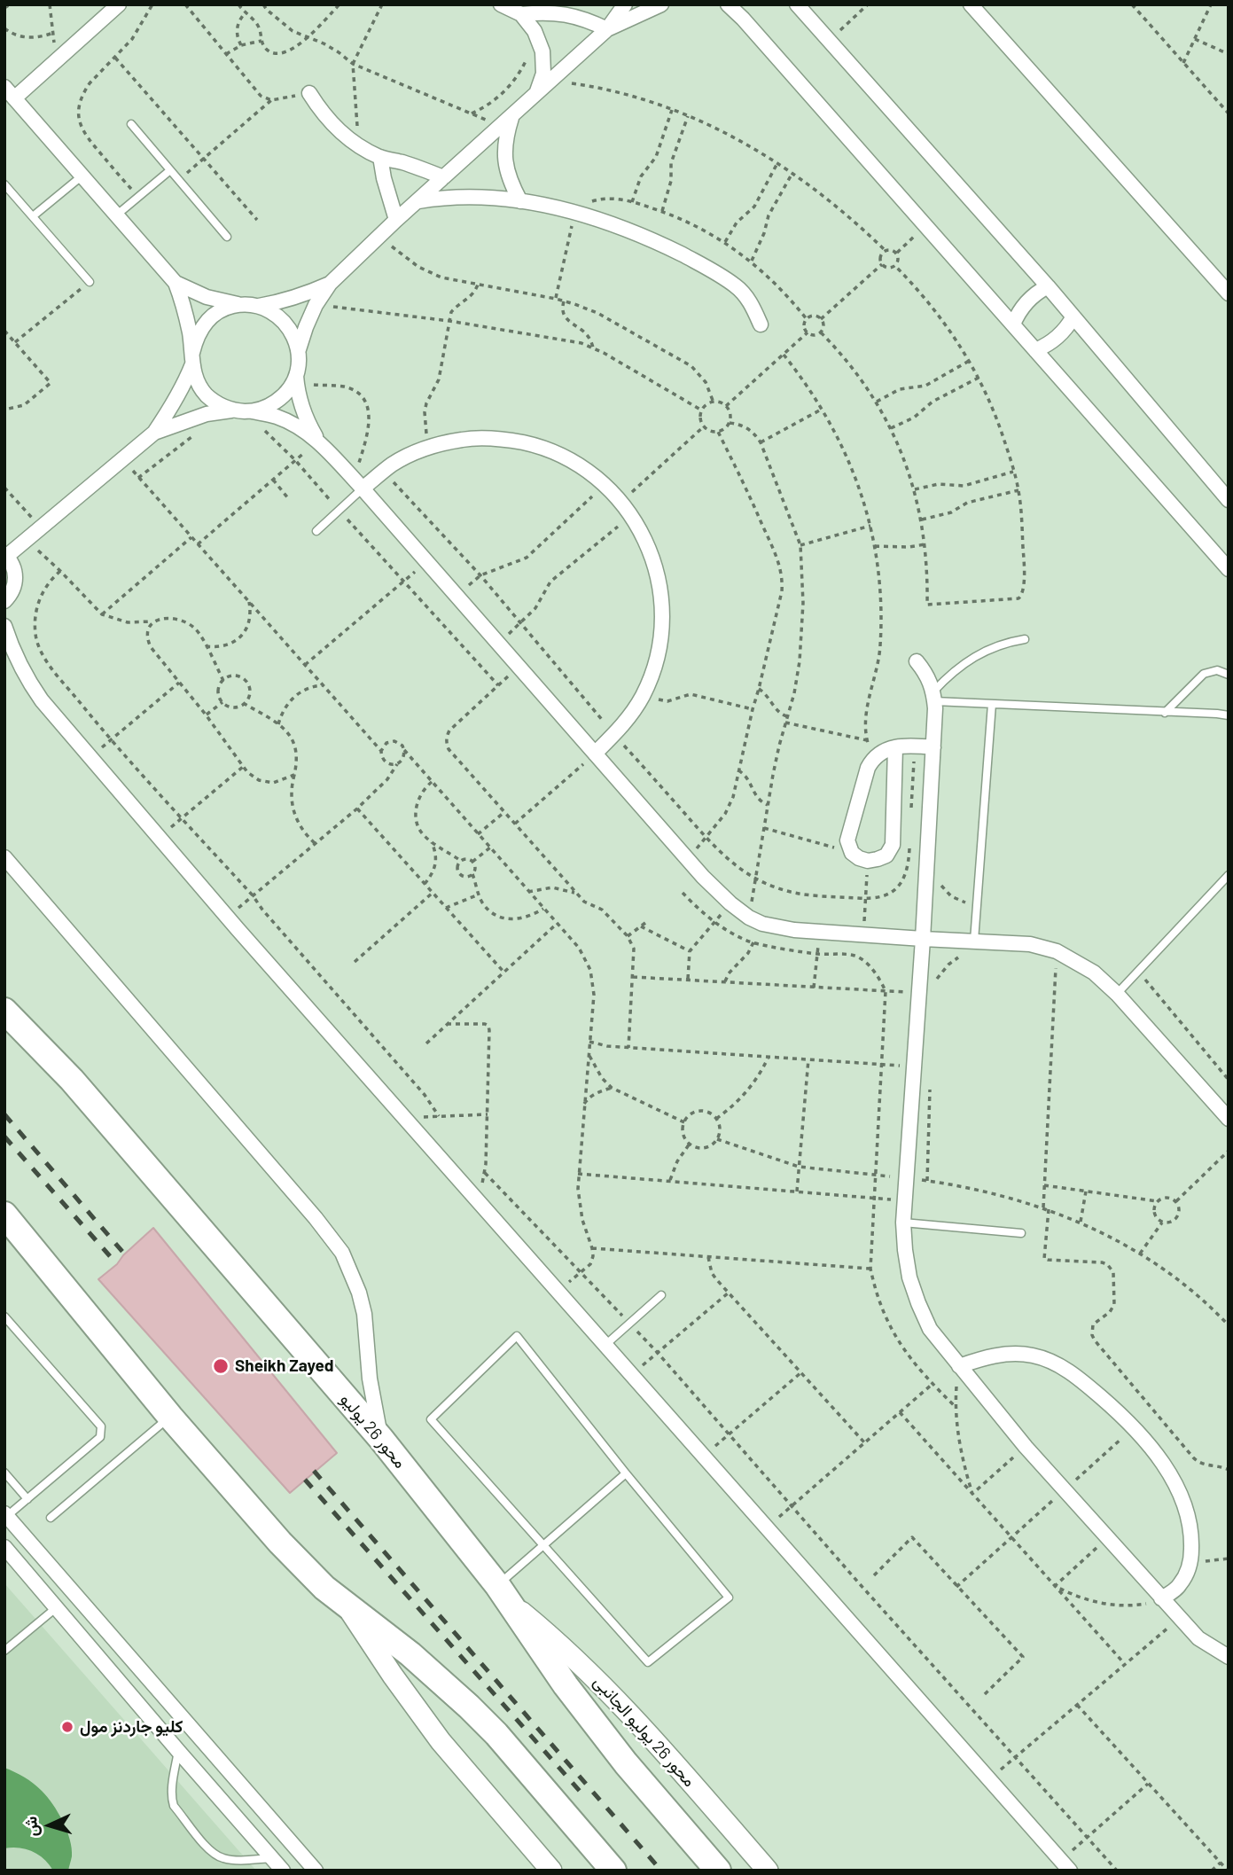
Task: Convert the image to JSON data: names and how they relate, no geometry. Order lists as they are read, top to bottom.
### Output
{
  "streets": {
    "highway": ["محور 26 يوليو"],
    "main road": ["محور 26 يوليو الجانبى"]
  },
  "crossings": [
    ["محور 26 يوليو", "محور 26 يوليو الجانبى"]
  ],
  "places": ["Sheikh Zayed", "كليو جاردنز مول"],
  "north": "left"
}
